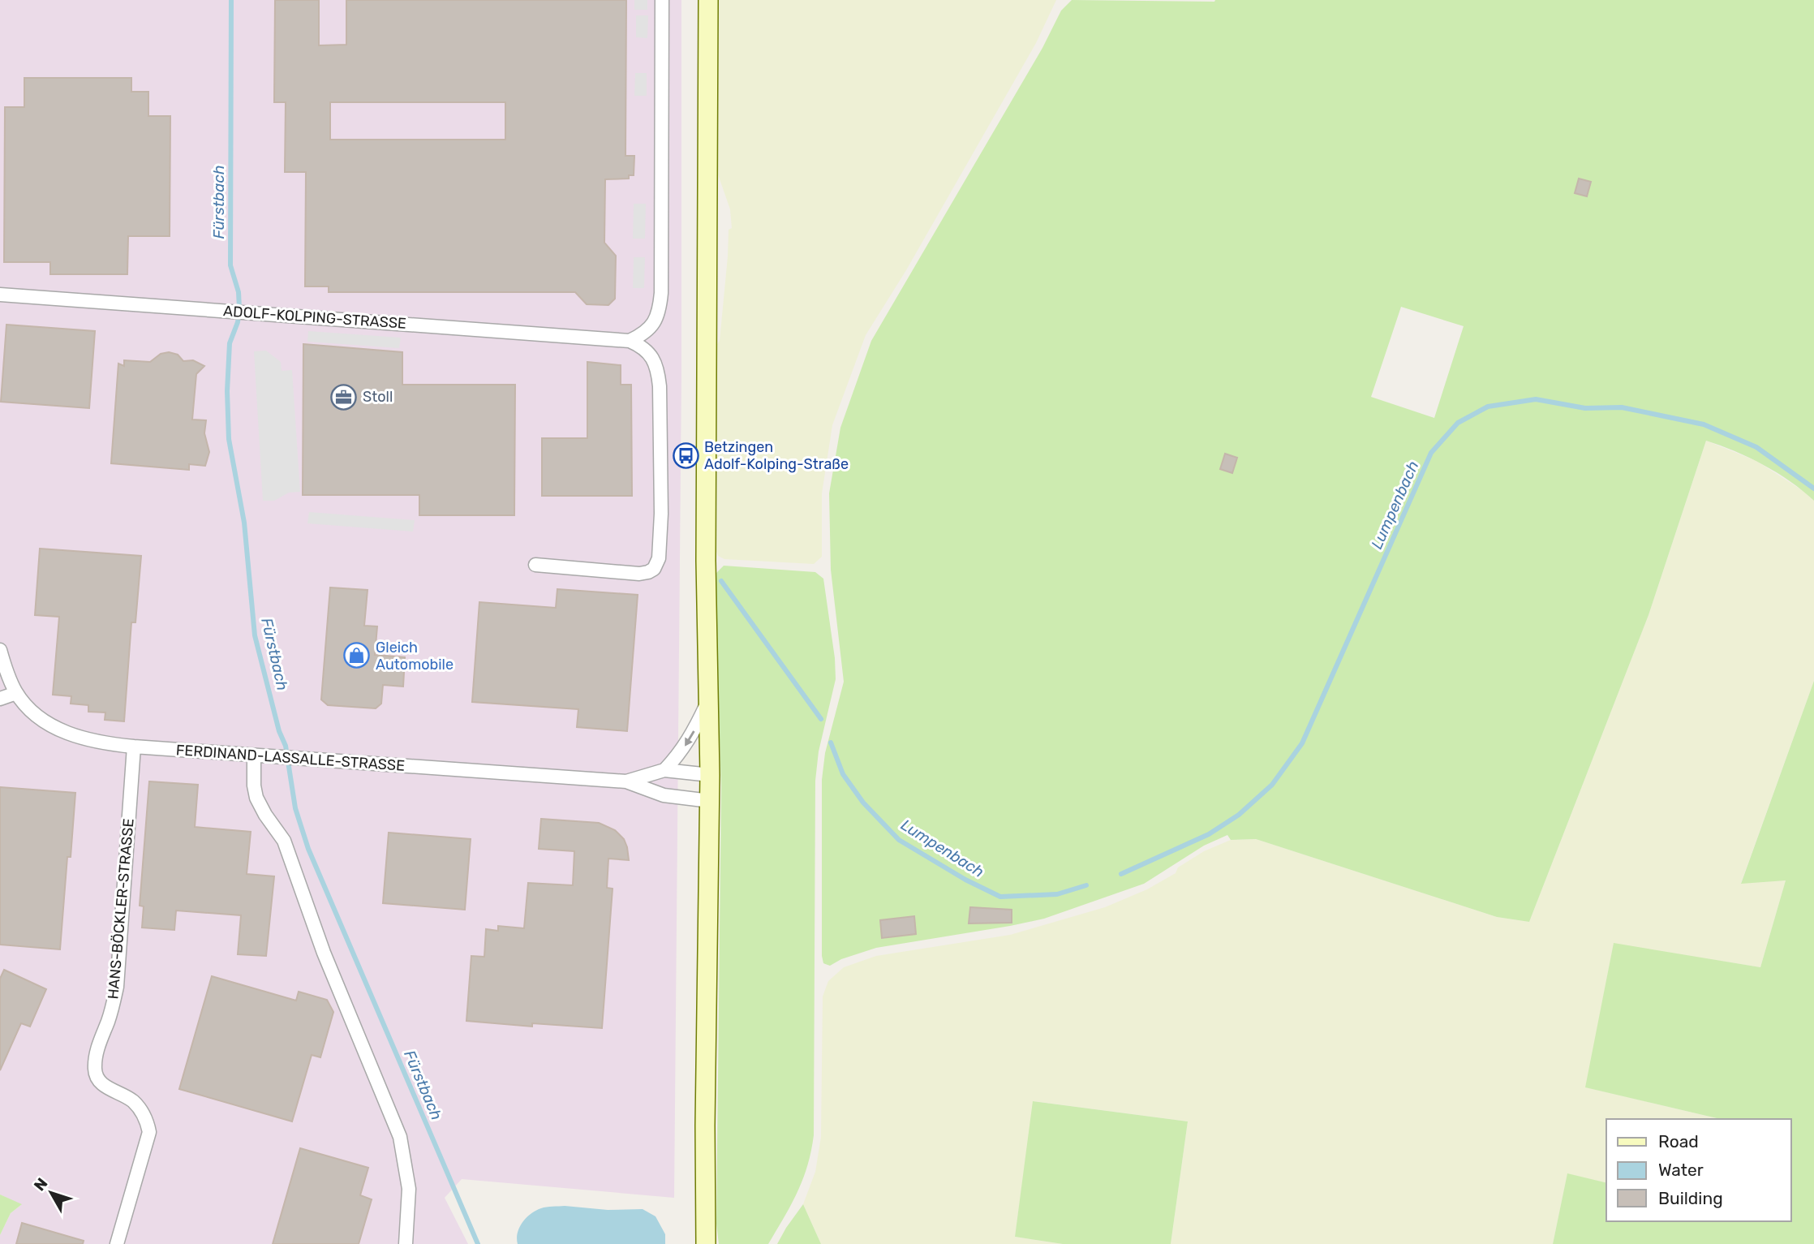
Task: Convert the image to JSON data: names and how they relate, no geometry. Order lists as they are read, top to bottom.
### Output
{
  "streets": {
    "street": ["ADOLF-KOLPING-STRASSE", "FERDINAND-LASSALLE-STRASSE", "HANS-BÖCKLER-STRASSE"]
  },
  "crossings": [
    ["FERDINAND-LASSALLE-STRASSE", "HANS-BÖCKLER-STRASSE"]
  ],
  "water": ["Fürstbach", "Lumpenbach"],
  "places": {
    "office": ["Stoll"],
    "bus stop": ["Betzingen Adolf-Kolping-Straße"],
    "shop": ["Gleich Automobile"]
  },
  "legend": ["Road", "Water", "Building"],
  "north": "top left"
}
